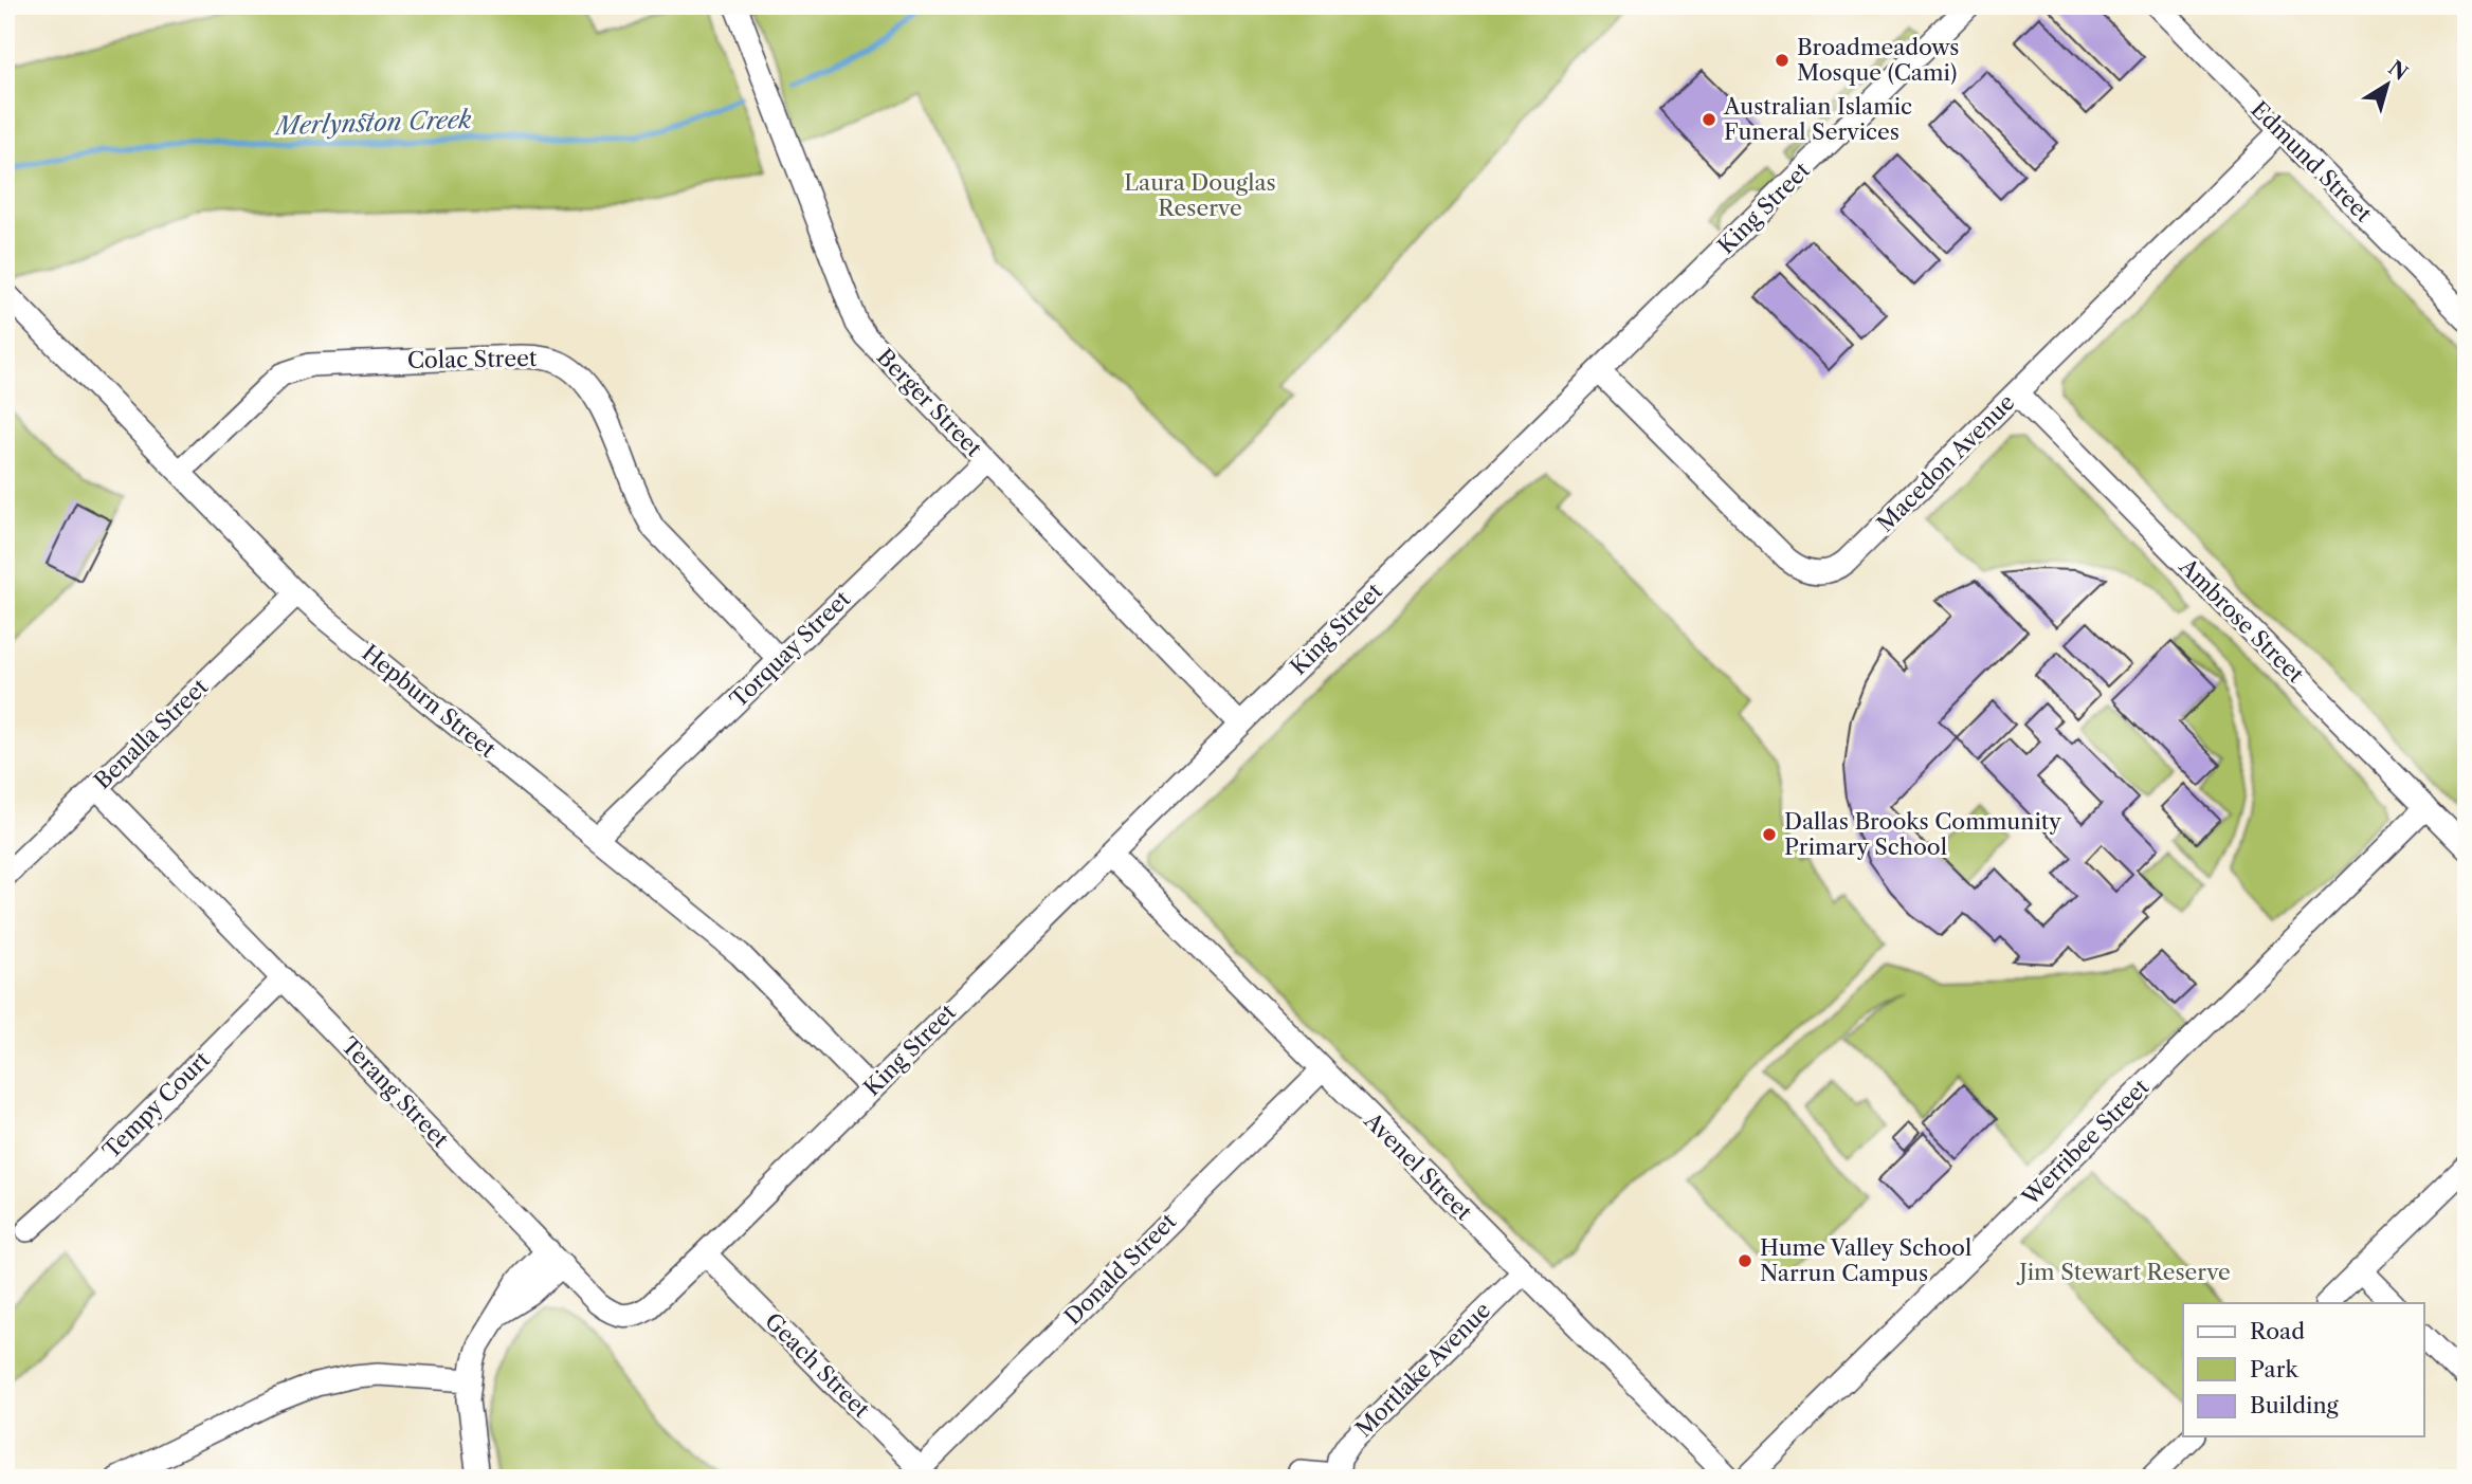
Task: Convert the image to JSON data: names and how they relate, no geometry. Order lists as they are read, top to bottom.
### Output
{
  "streets": {
    "street": [
      "Edmund Street",
      "King Street",
      "Colac Street",
      "Berger Street",
      "Macedon Avenue",
      "Ambrose Street",
      "Torquay Street",
      "Hepburn Street",
      "Benalla Street",
      "Terang Street",
      "Tempy Court",
      "Werribee Street",
      "Avenel Street",
      "Donald Street",
      "Geach Street",
      "Mortlake Avenue"
    ]
  },
  "crossings": [
    ["Edmund Street", "Macedon Avenue"],
    ["King Street", "Berger Street"],
    ["King Street", "Macedon Avenue"],
    ["King Street", "Hepburn Street"],
    ["King Street", "Terang Street"],
    ["King Street", "Avenel Street"],
    ["King Street", "Geach Street"],
    ["Colac Street", "Torquay Street"],
    ["Colac Street", "Hepburn Street"],
    ["Berger Street", "Torquay Street"],
    ["Macedon Avenue", "Ambrose Street"],
    ["Ambrose Street", "Werribee Street"],
    ["Torquay Street", "Hepburn Street"],
    ["Hepburn Street", "Benalla Street"],
    ["Benalla Street", "Terang Street"],
    ["Terang Street", "Tempy Court"],
    ["Terang Street", "Geach Street"],
    ["Avenel Street", "Donald Street"],
    ["Avenel Street", "Mortlake Avenue"],
    ["Donald Street", "Geach Street"]
  ],
  "water": ["Merlynston Creek"],
  "parks": ["Laura Douglas Reserve", "Jim Stewart Reserve"],
  "places": [
    "Broadmeadows Mosque (Cami)",
    "Australian Islamic Funeral Services",
    "Dallas Brooks Community Primary School",
    "Hume Valley School Narrun Campus"
  ],
  "legend": ["Road", "Park", "Building"],
  "north": "top right"
}
